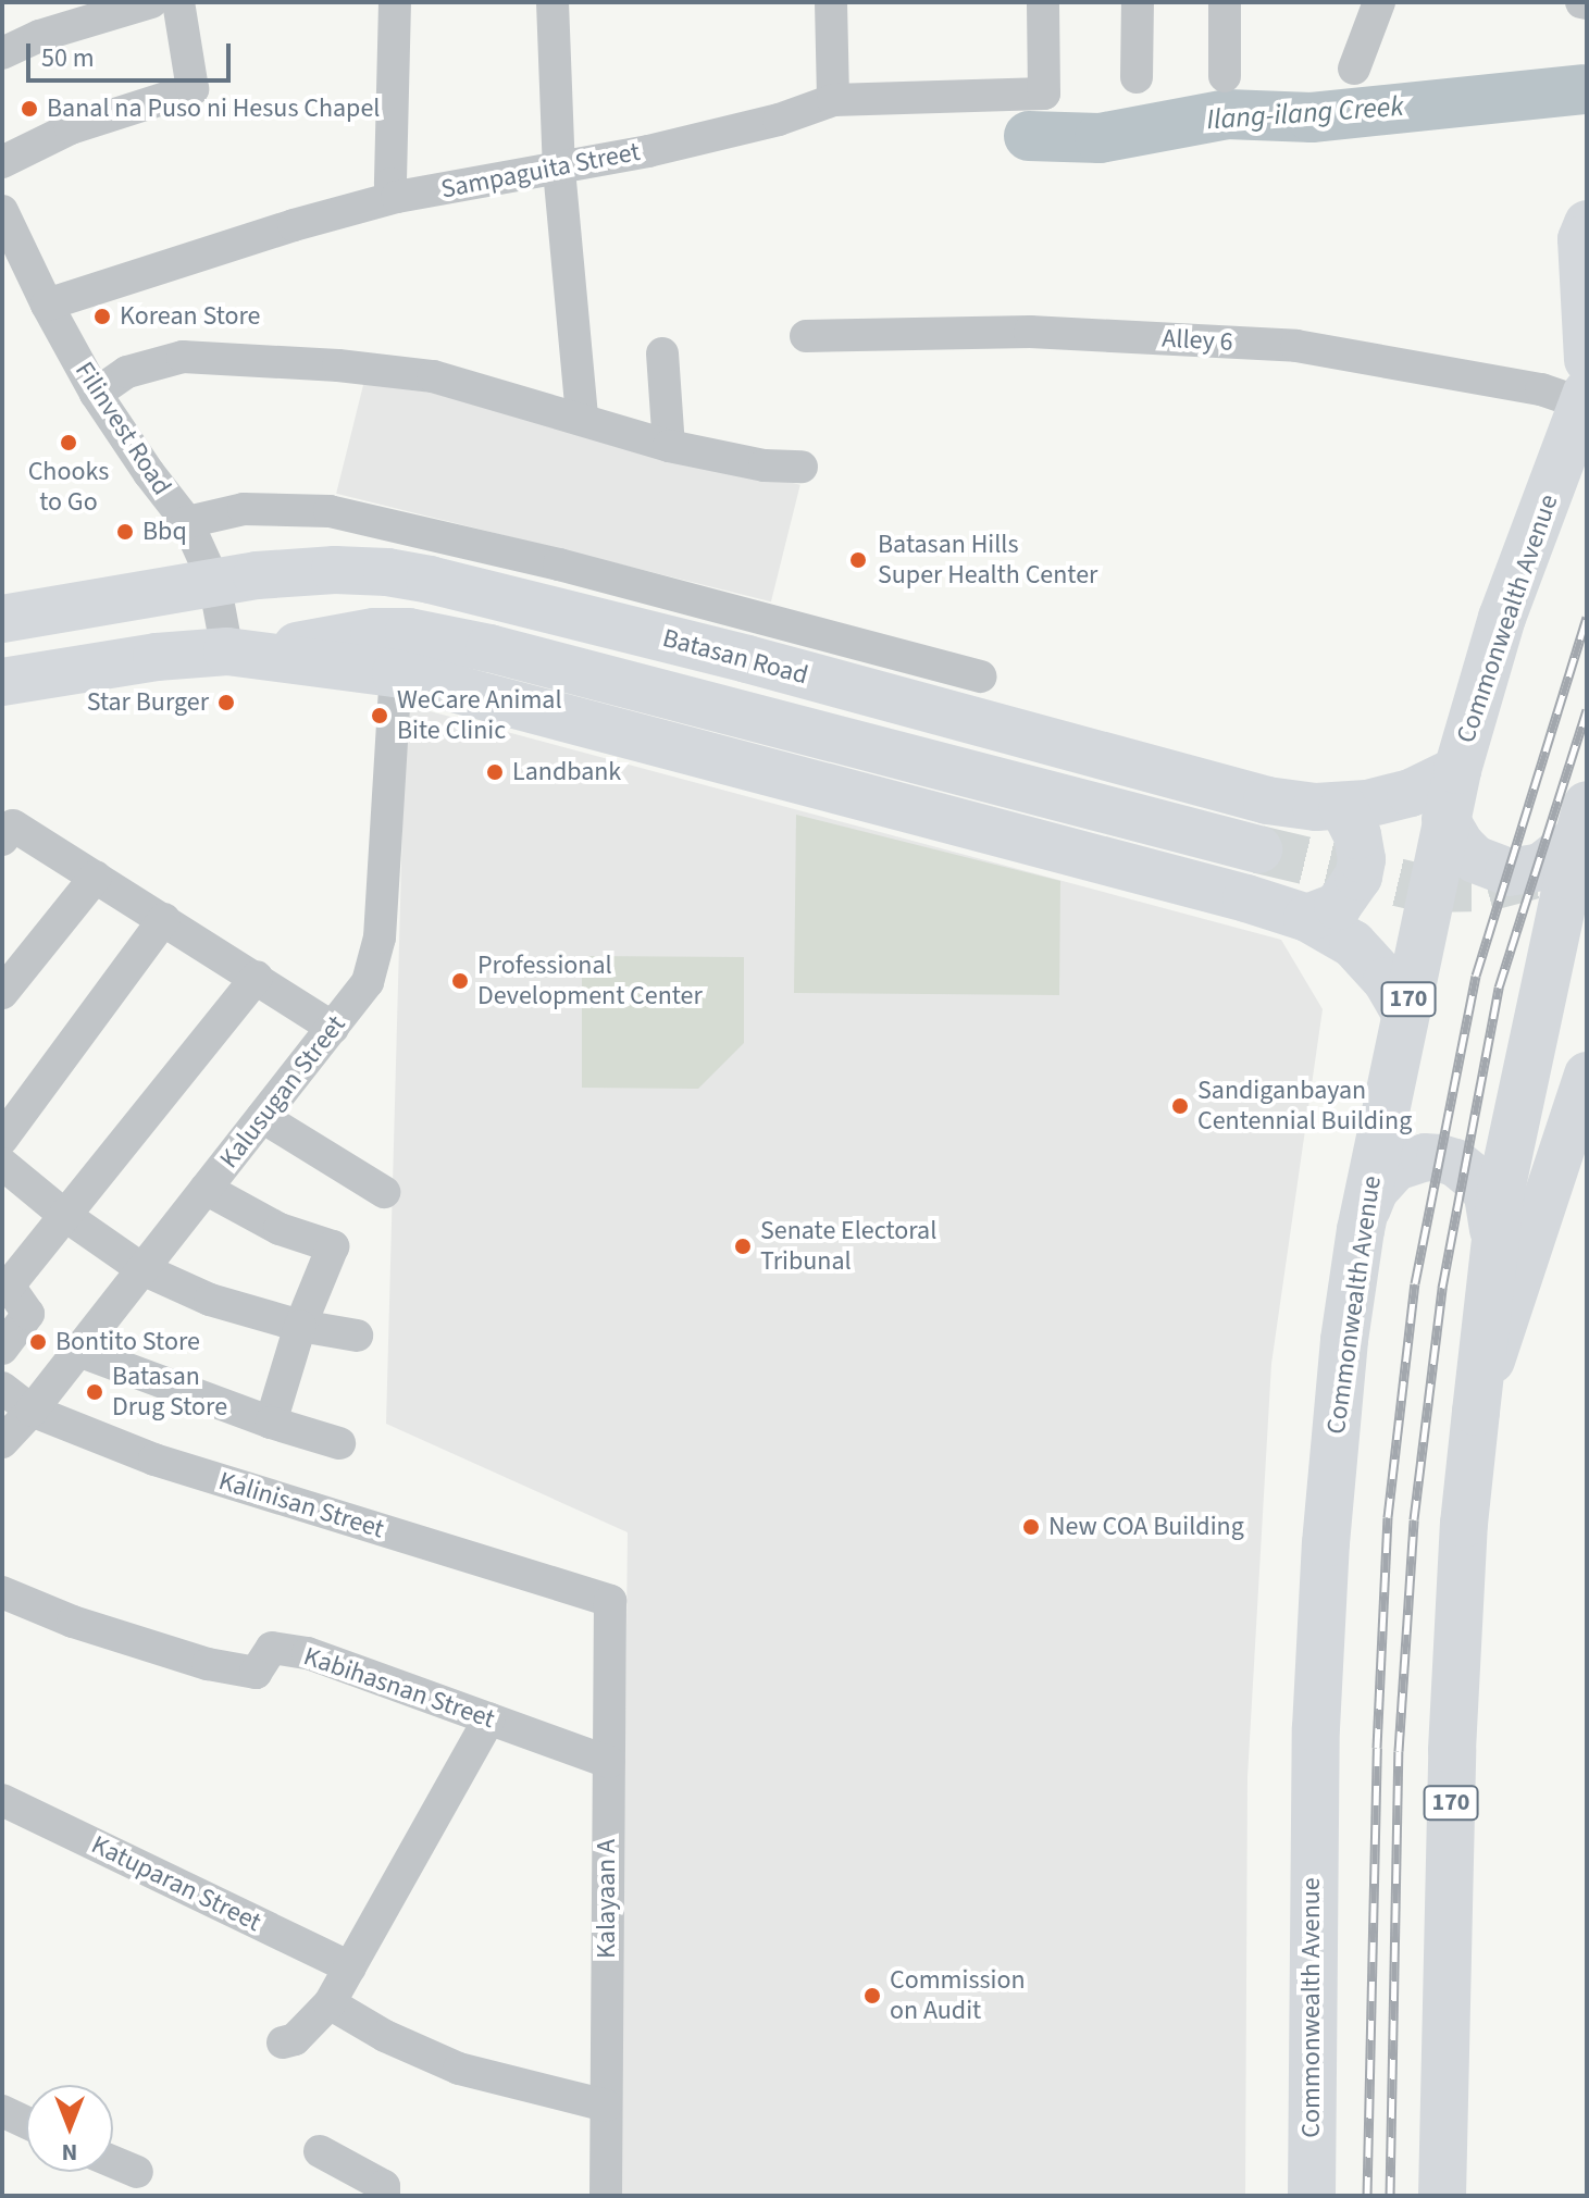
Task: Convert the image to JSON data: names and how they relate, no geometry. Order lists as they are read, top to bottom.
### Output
{
  "streets": {
    "main road": ["Commonwealth Avenue", "Batasan Road", "170"],
    "street": [
      "Sampaguita Street",
      "Alley 6",
      "Filinvest Road",
      "Kalusugan Street",
      "Kalinisan Street",
      "Kabihasnan Street",
      "Katuparan Street",
      "Kalayaan A"
    ]
  },
  "crossings": [
    ["Sampaguita Street", "Filinvest Road"],
    ["Alley 6", "Commonwealth Avenue"],
    ["Filinvest Road", "Batasan Road"],
    ["Commonwealth Avenue", "Batasan Road"],
    ["Kalusugan Street", "Kalinisan Street"],
    ["Kalinisan Street", "Kalayaan A"],
    ["Kabihasnan Street", "Kalayaan A"]
  ],
  "water": ["Ilang-ilang Creek"],
  "places": [
    "Banal na Puso ni Hesus Chapel",
    "Korean Store",
    "Chooks to Go",
    "Bbq",
    "Batasan Hills Super Health Center",
    "Star Burger",
    "WeCare Animal Bite Clinic",
    "Landbank",
    "Professional Development Center",
    "Sandiganbayan Centennial Building",
    "Senate Electoral Tribunal",
    "Bontito Store",
    "Batasan Drug Store",
    "New COA Building",
    "Commission on Audit"
  ],
  "scale_bar": "50 m",
  "north": "bottom"
}
